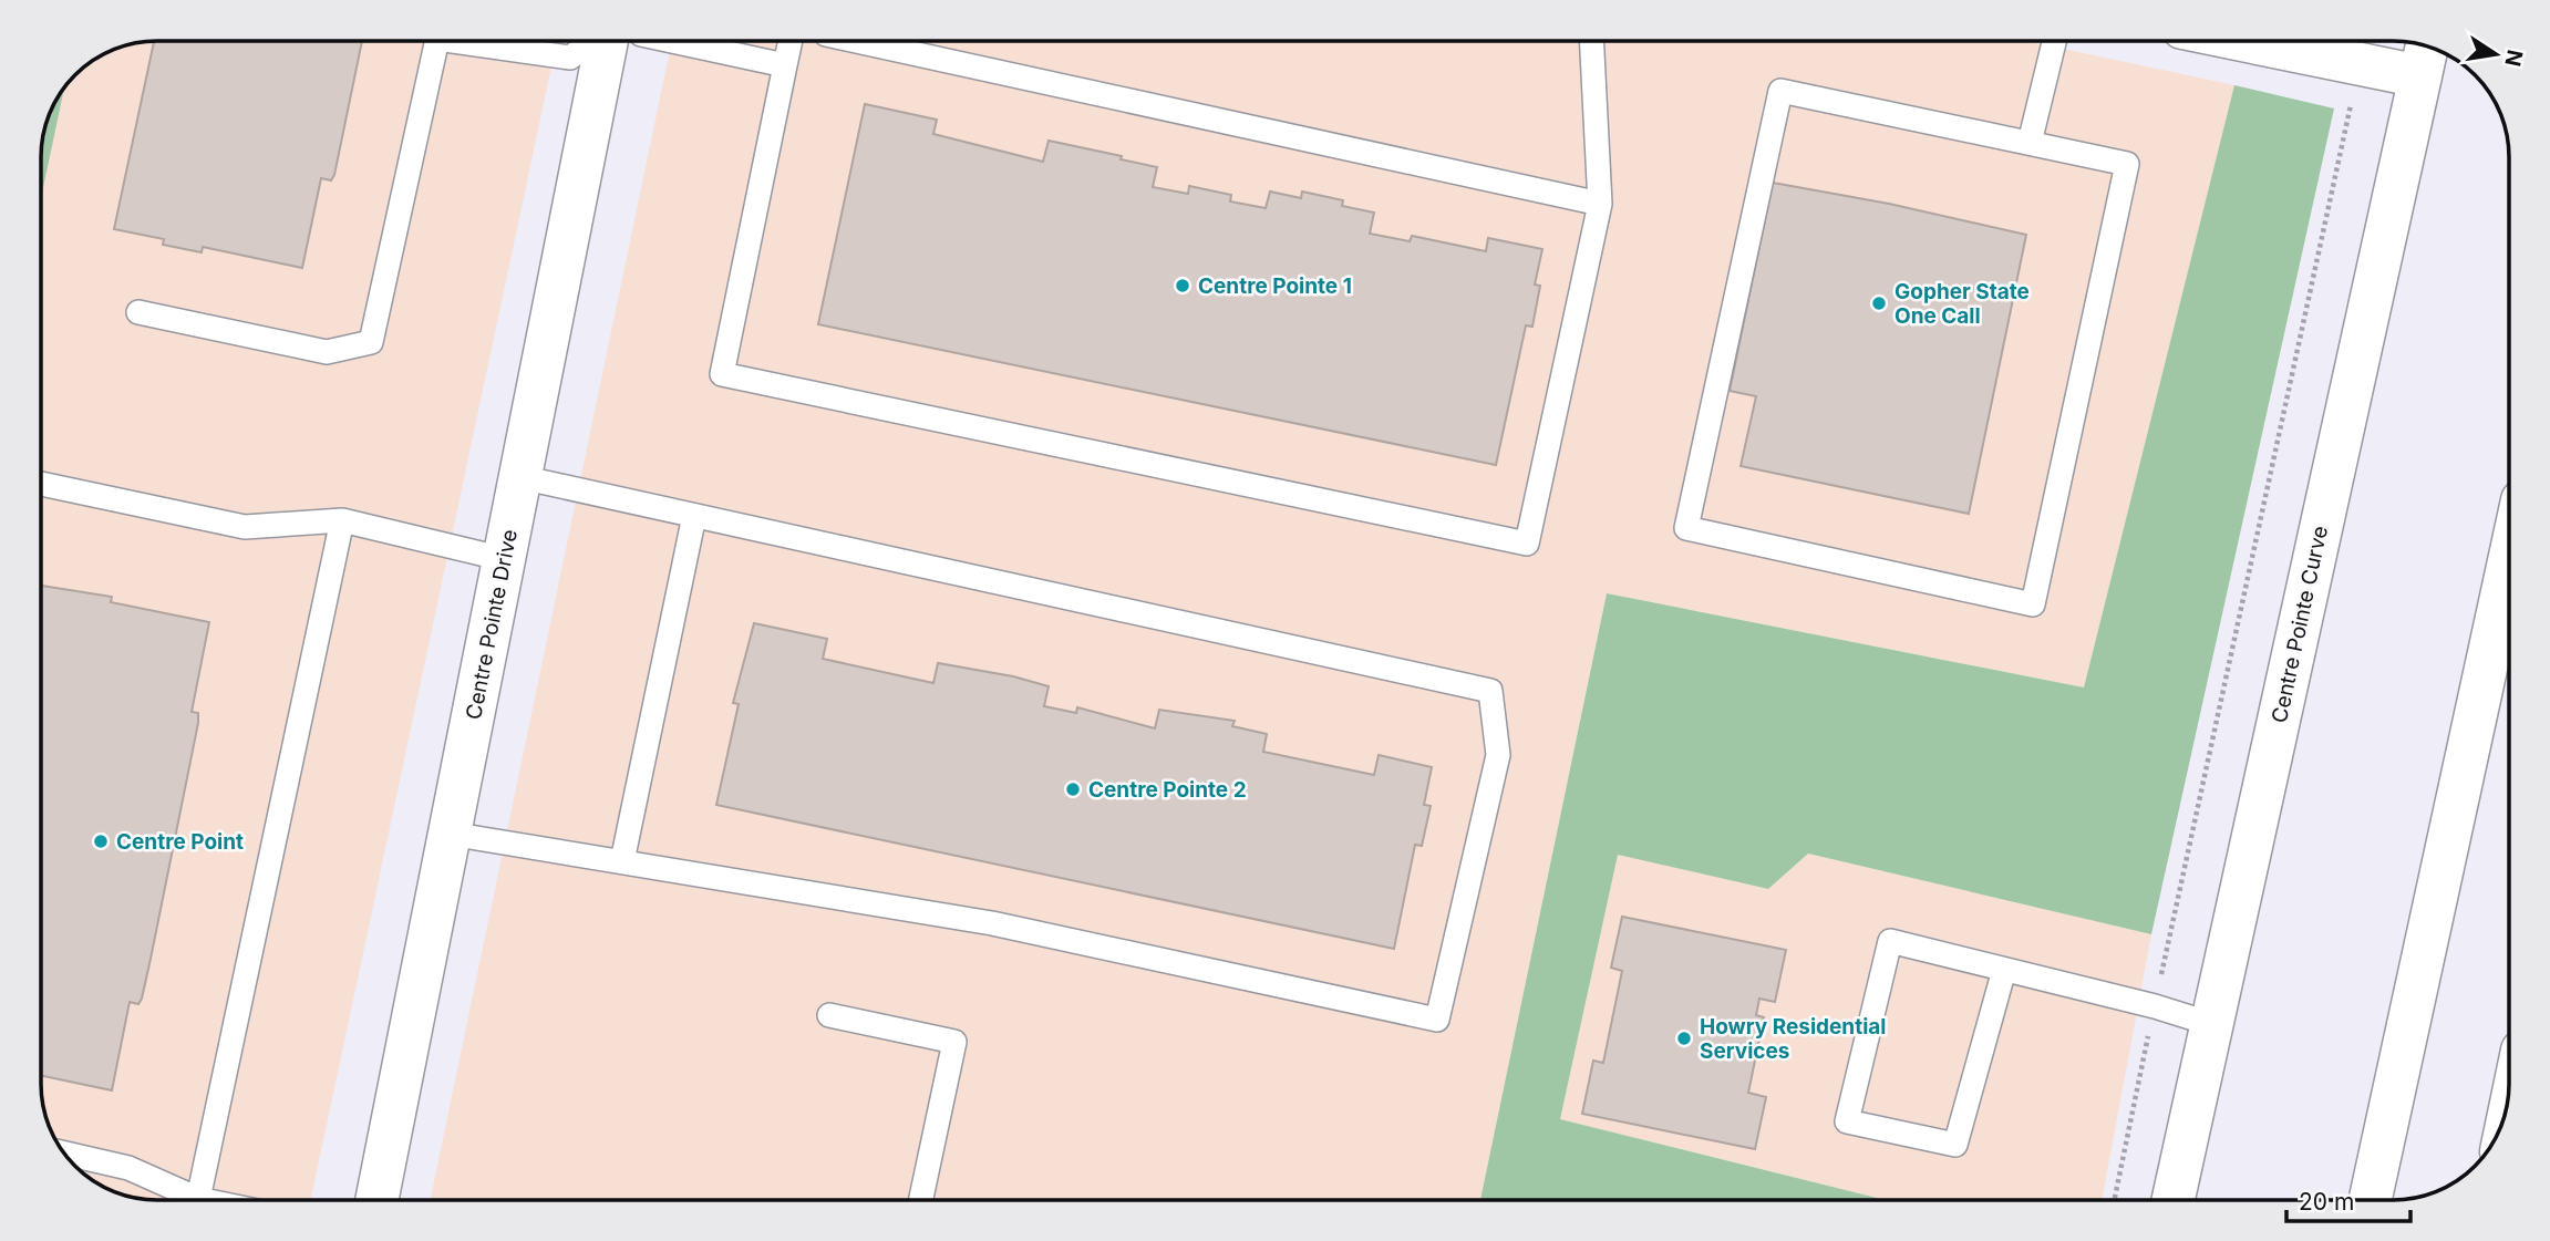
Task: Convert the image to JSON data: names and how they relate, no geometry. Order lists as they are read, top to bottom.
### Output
{
  "streets": {
    "main road": ["Centre Pointe Drive", "Centre Pointe Curve"]
  },
  "places": [
    "Centre Pointe 1",
    "Gopher State One Call",
    "Centre Pointe 2",
    "Centre Point",
    "Howry Residential Services"
  ],
  "scale_bar": "20 m",
  "north": "right"
}
